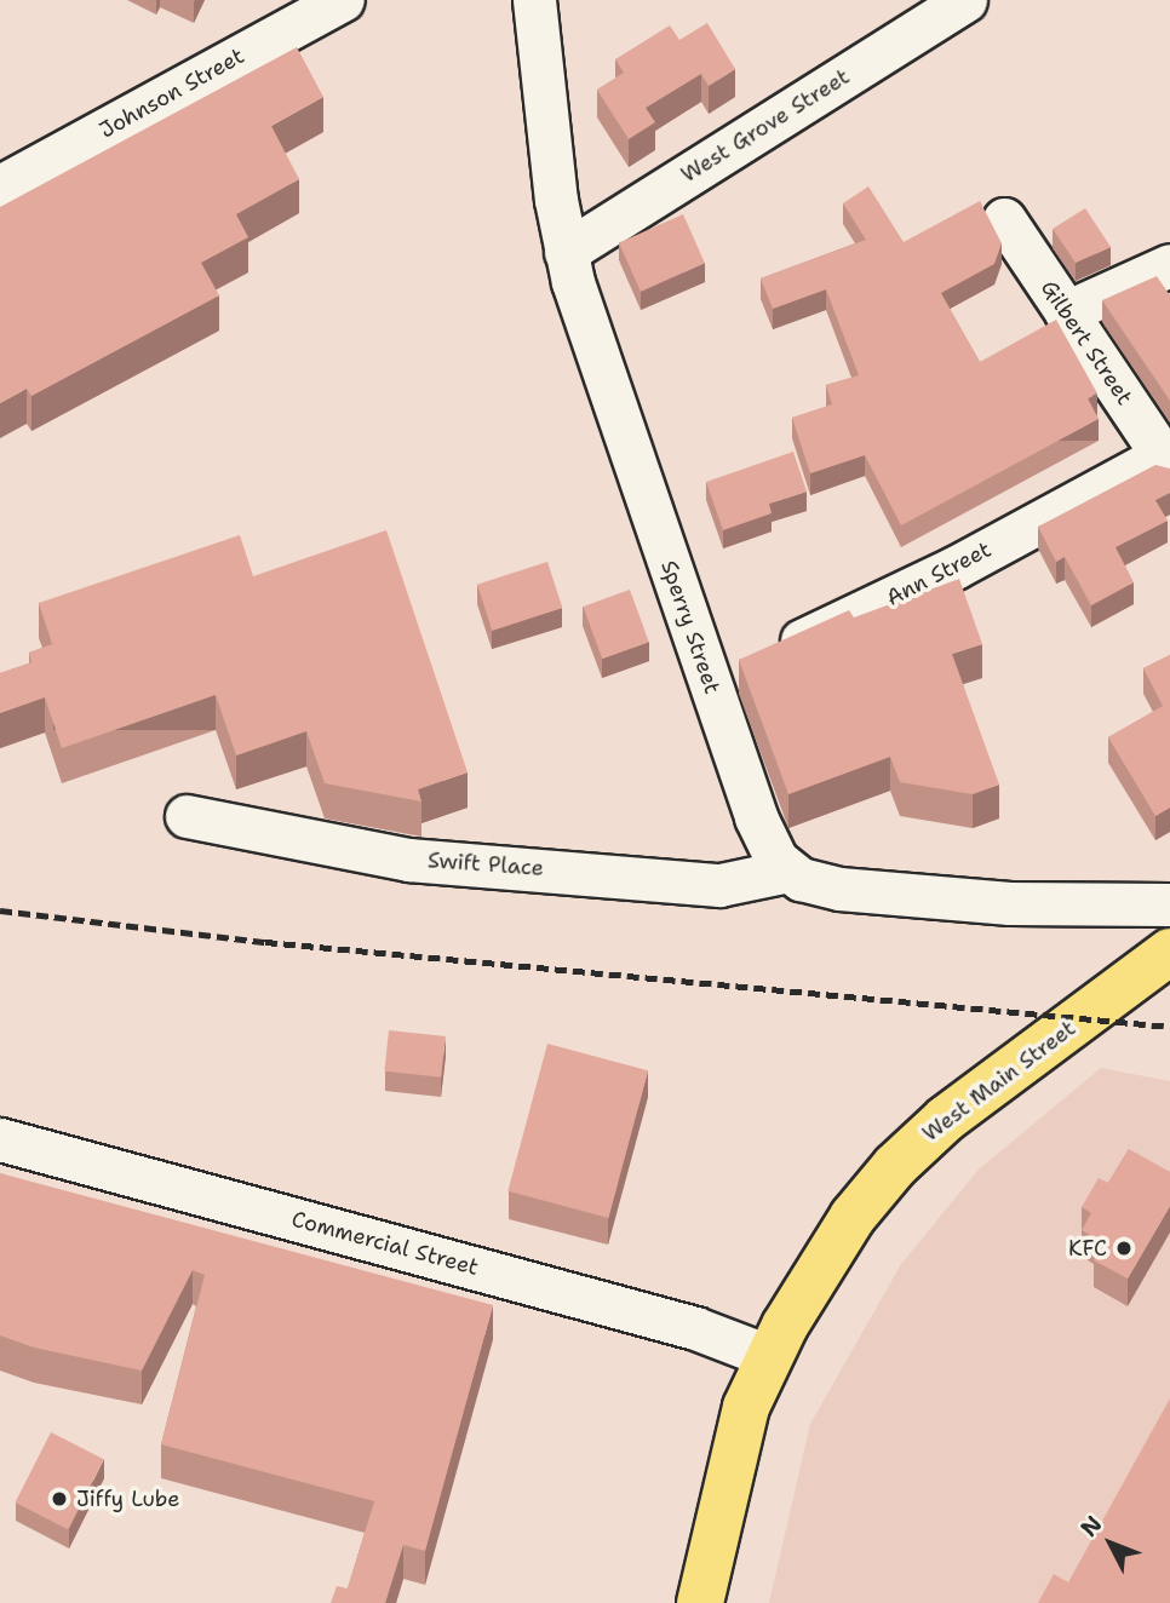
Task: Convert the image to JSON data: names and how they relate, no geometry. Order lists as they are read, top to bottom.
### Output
{
  "streets": {
    "main road": ["West Main Street"],
    "street": [
      "Johnson Street",
      "West Grove Street",
      "Gilbert Street",
      "Ann Street",
      "Sperry Street",
      "Swift Place",
      "Commercial Street"
    ]
  },
  "crossings": [
    ["West Grove Street", "Sperry Street"],
    ["Gilbert Street", "Ann Street"],
    ["Ann Street", "Sperry Street"],
    ["Sperry Street", "Swift Place"],
    ["West Main Street", "Commercial Street"]
  ],
  "places": ["KFC", "Jiffy Lube"],
  "north": "top left"
}
